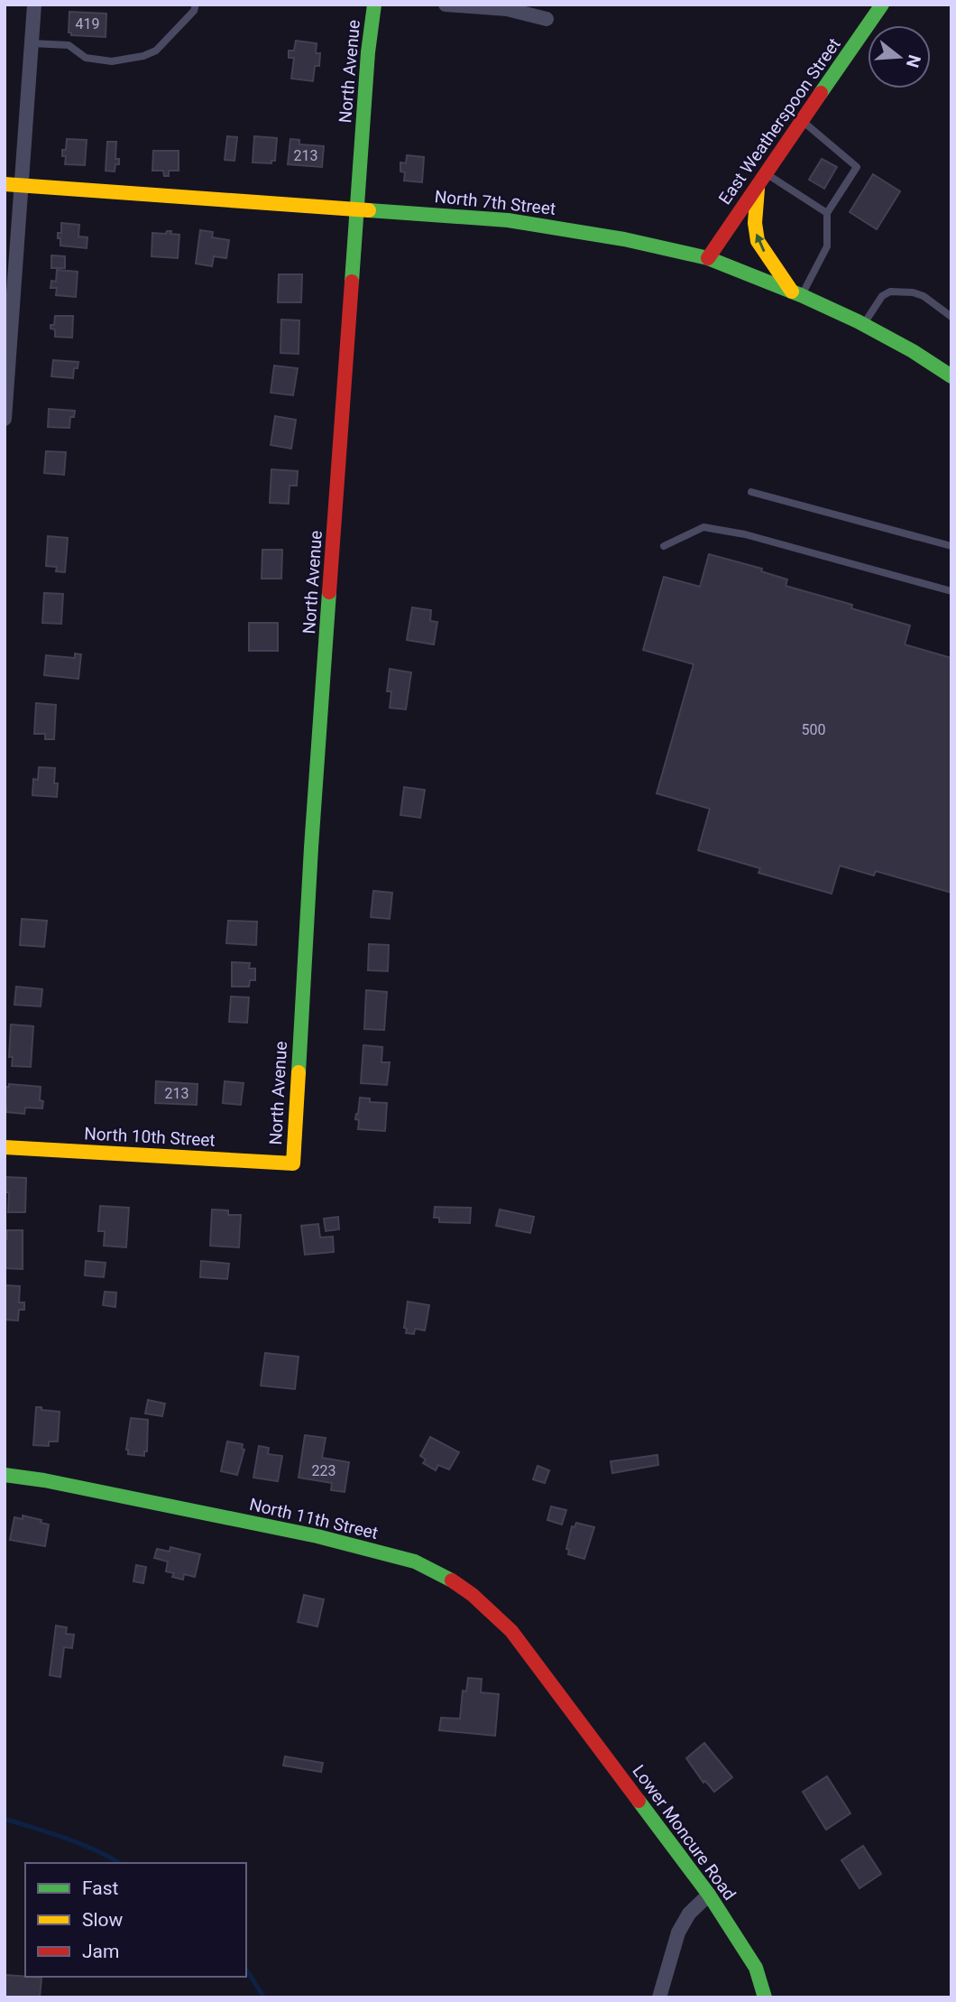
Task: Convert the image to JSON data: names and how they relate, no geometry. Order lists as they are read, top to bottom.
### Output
{
  "streets": {
    "street": [
      "North Avenue",
      "East Weatherspoon Street",
      "North 7th Street",
      "North 10th Street",
      "North 11th Street",
      "Lower Moncure Road"
    ]
  },
  "crossings": [
    ["North Avenue", "North 7th Street"],
    ["North Avenue", "North 10th Street"],
    ["East Weatherspoon Street", "North 7th Street"],
    ["North 11th Street", "Lower Moncure Road"]
  ],
  "house_numbers": [
    "419",
    "213",
    "500",
    "213",
    "223"
  ],
  "legend": ["Fast", "Slow", "Jam"],
  "north": "right"
}
